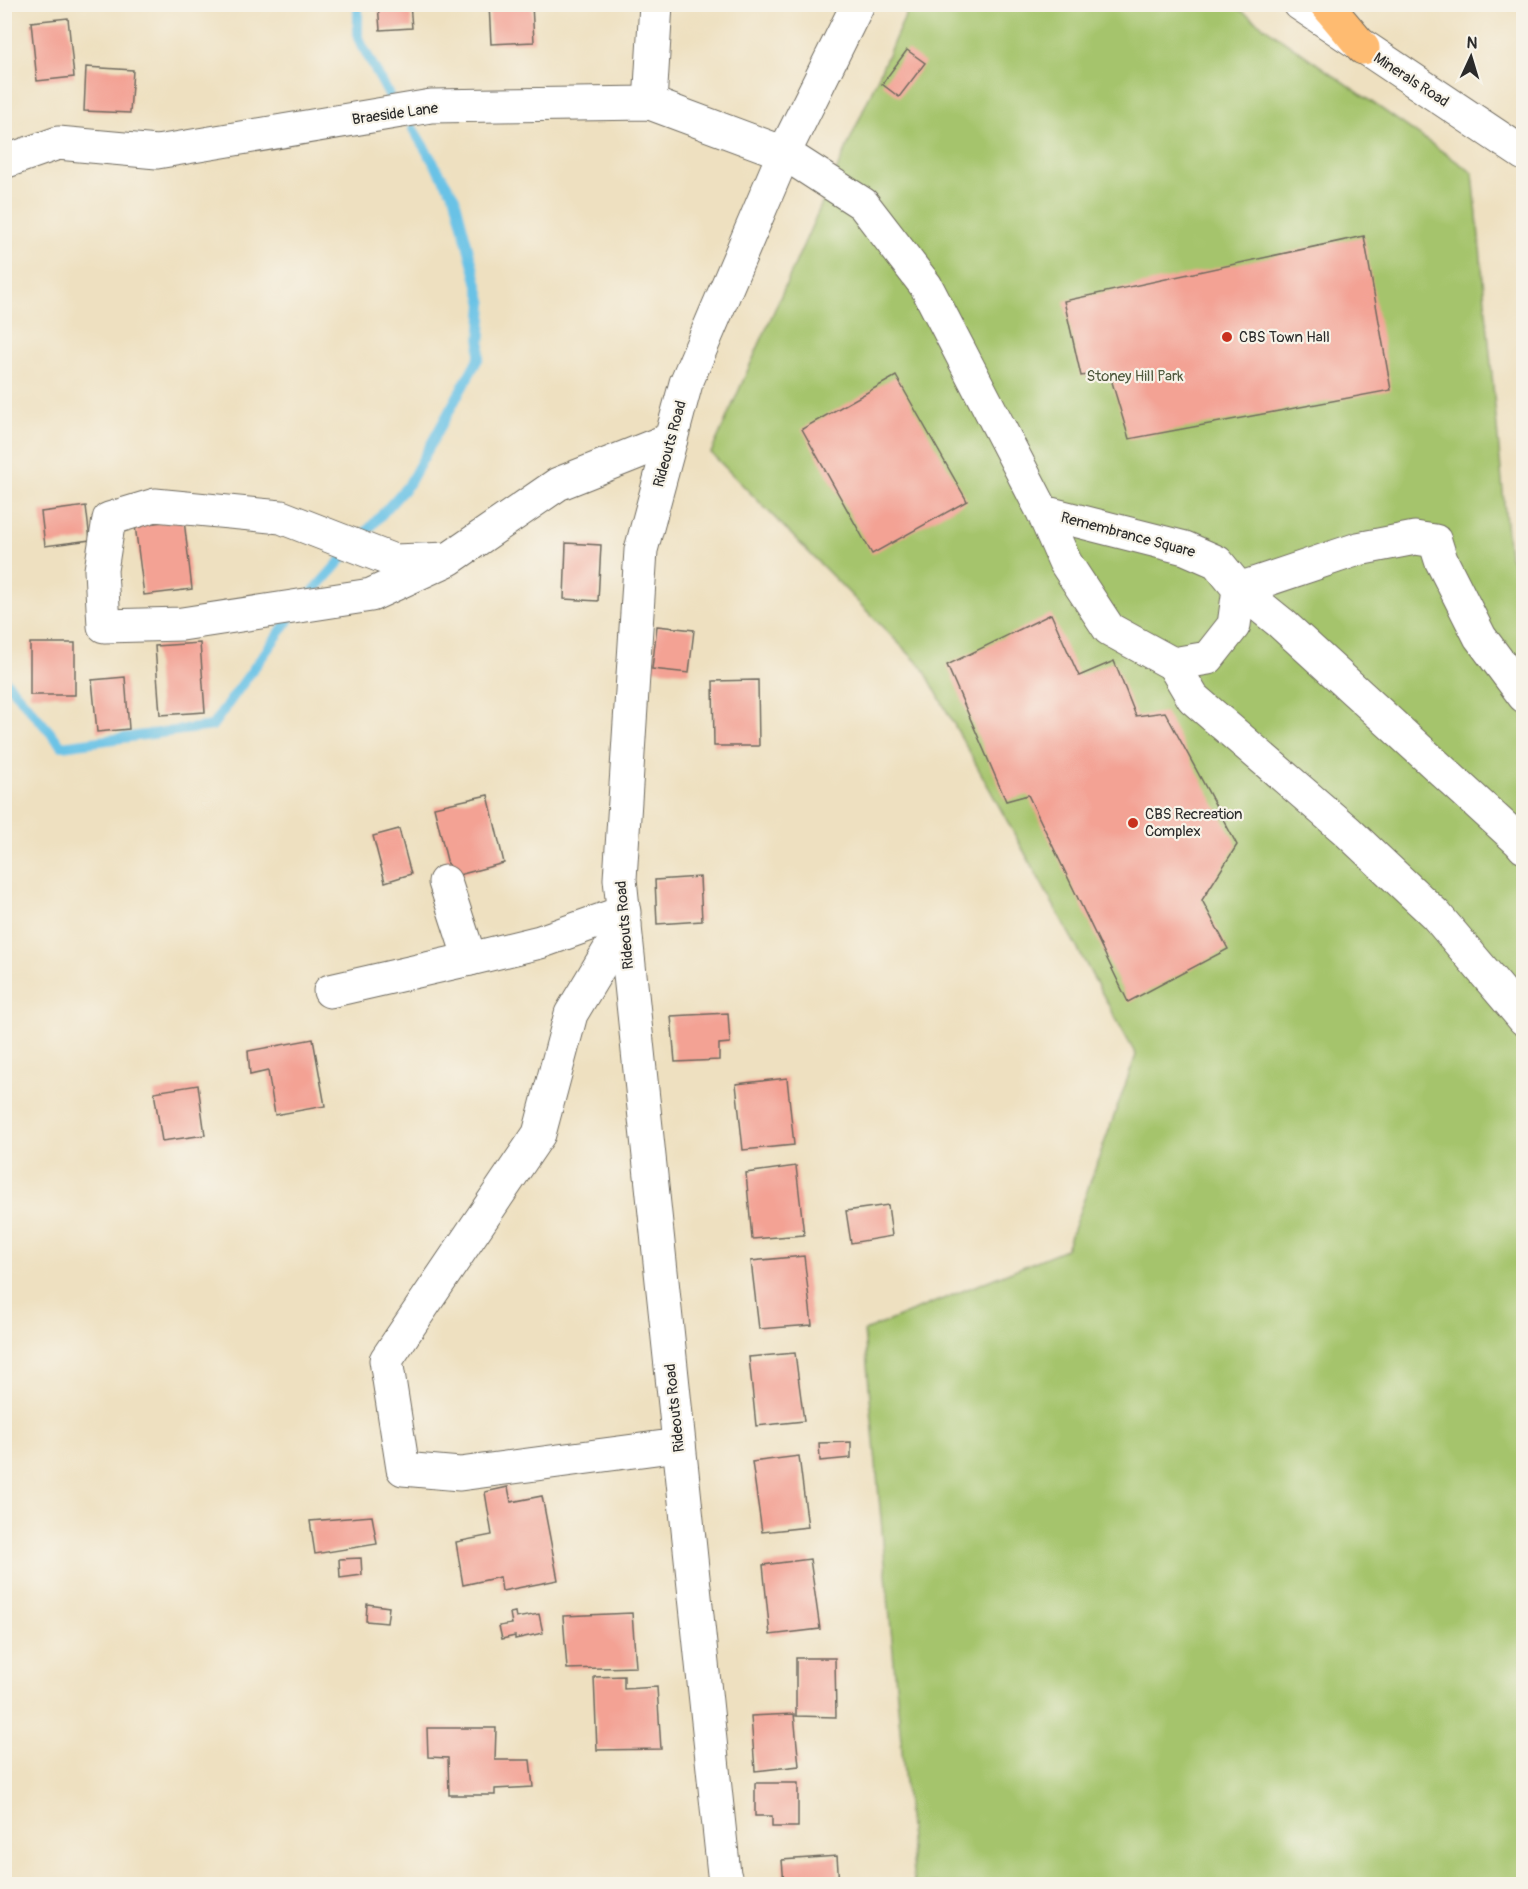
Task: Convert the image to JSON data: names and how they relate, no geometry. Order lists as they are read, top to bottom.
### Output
{
  "streets": {
    "street": [
      "Minerals Road",
      "Braeside Lane",
      "Rideouts Road",
      "Remembrance Square"
    ]
  },
  "crossings": [
    ["Braeside Lane", "Rideouts Road"],
    ["Braeside Lane", "Remembrance Square"],
    ["Rideouts Road", "Remembrance Square"]
  ],
  "parks": ["Stoney Hill Park"],
  "places": ["CBS Town Hall", "CBS Recreation Complex"],
  "north": "top"
}
